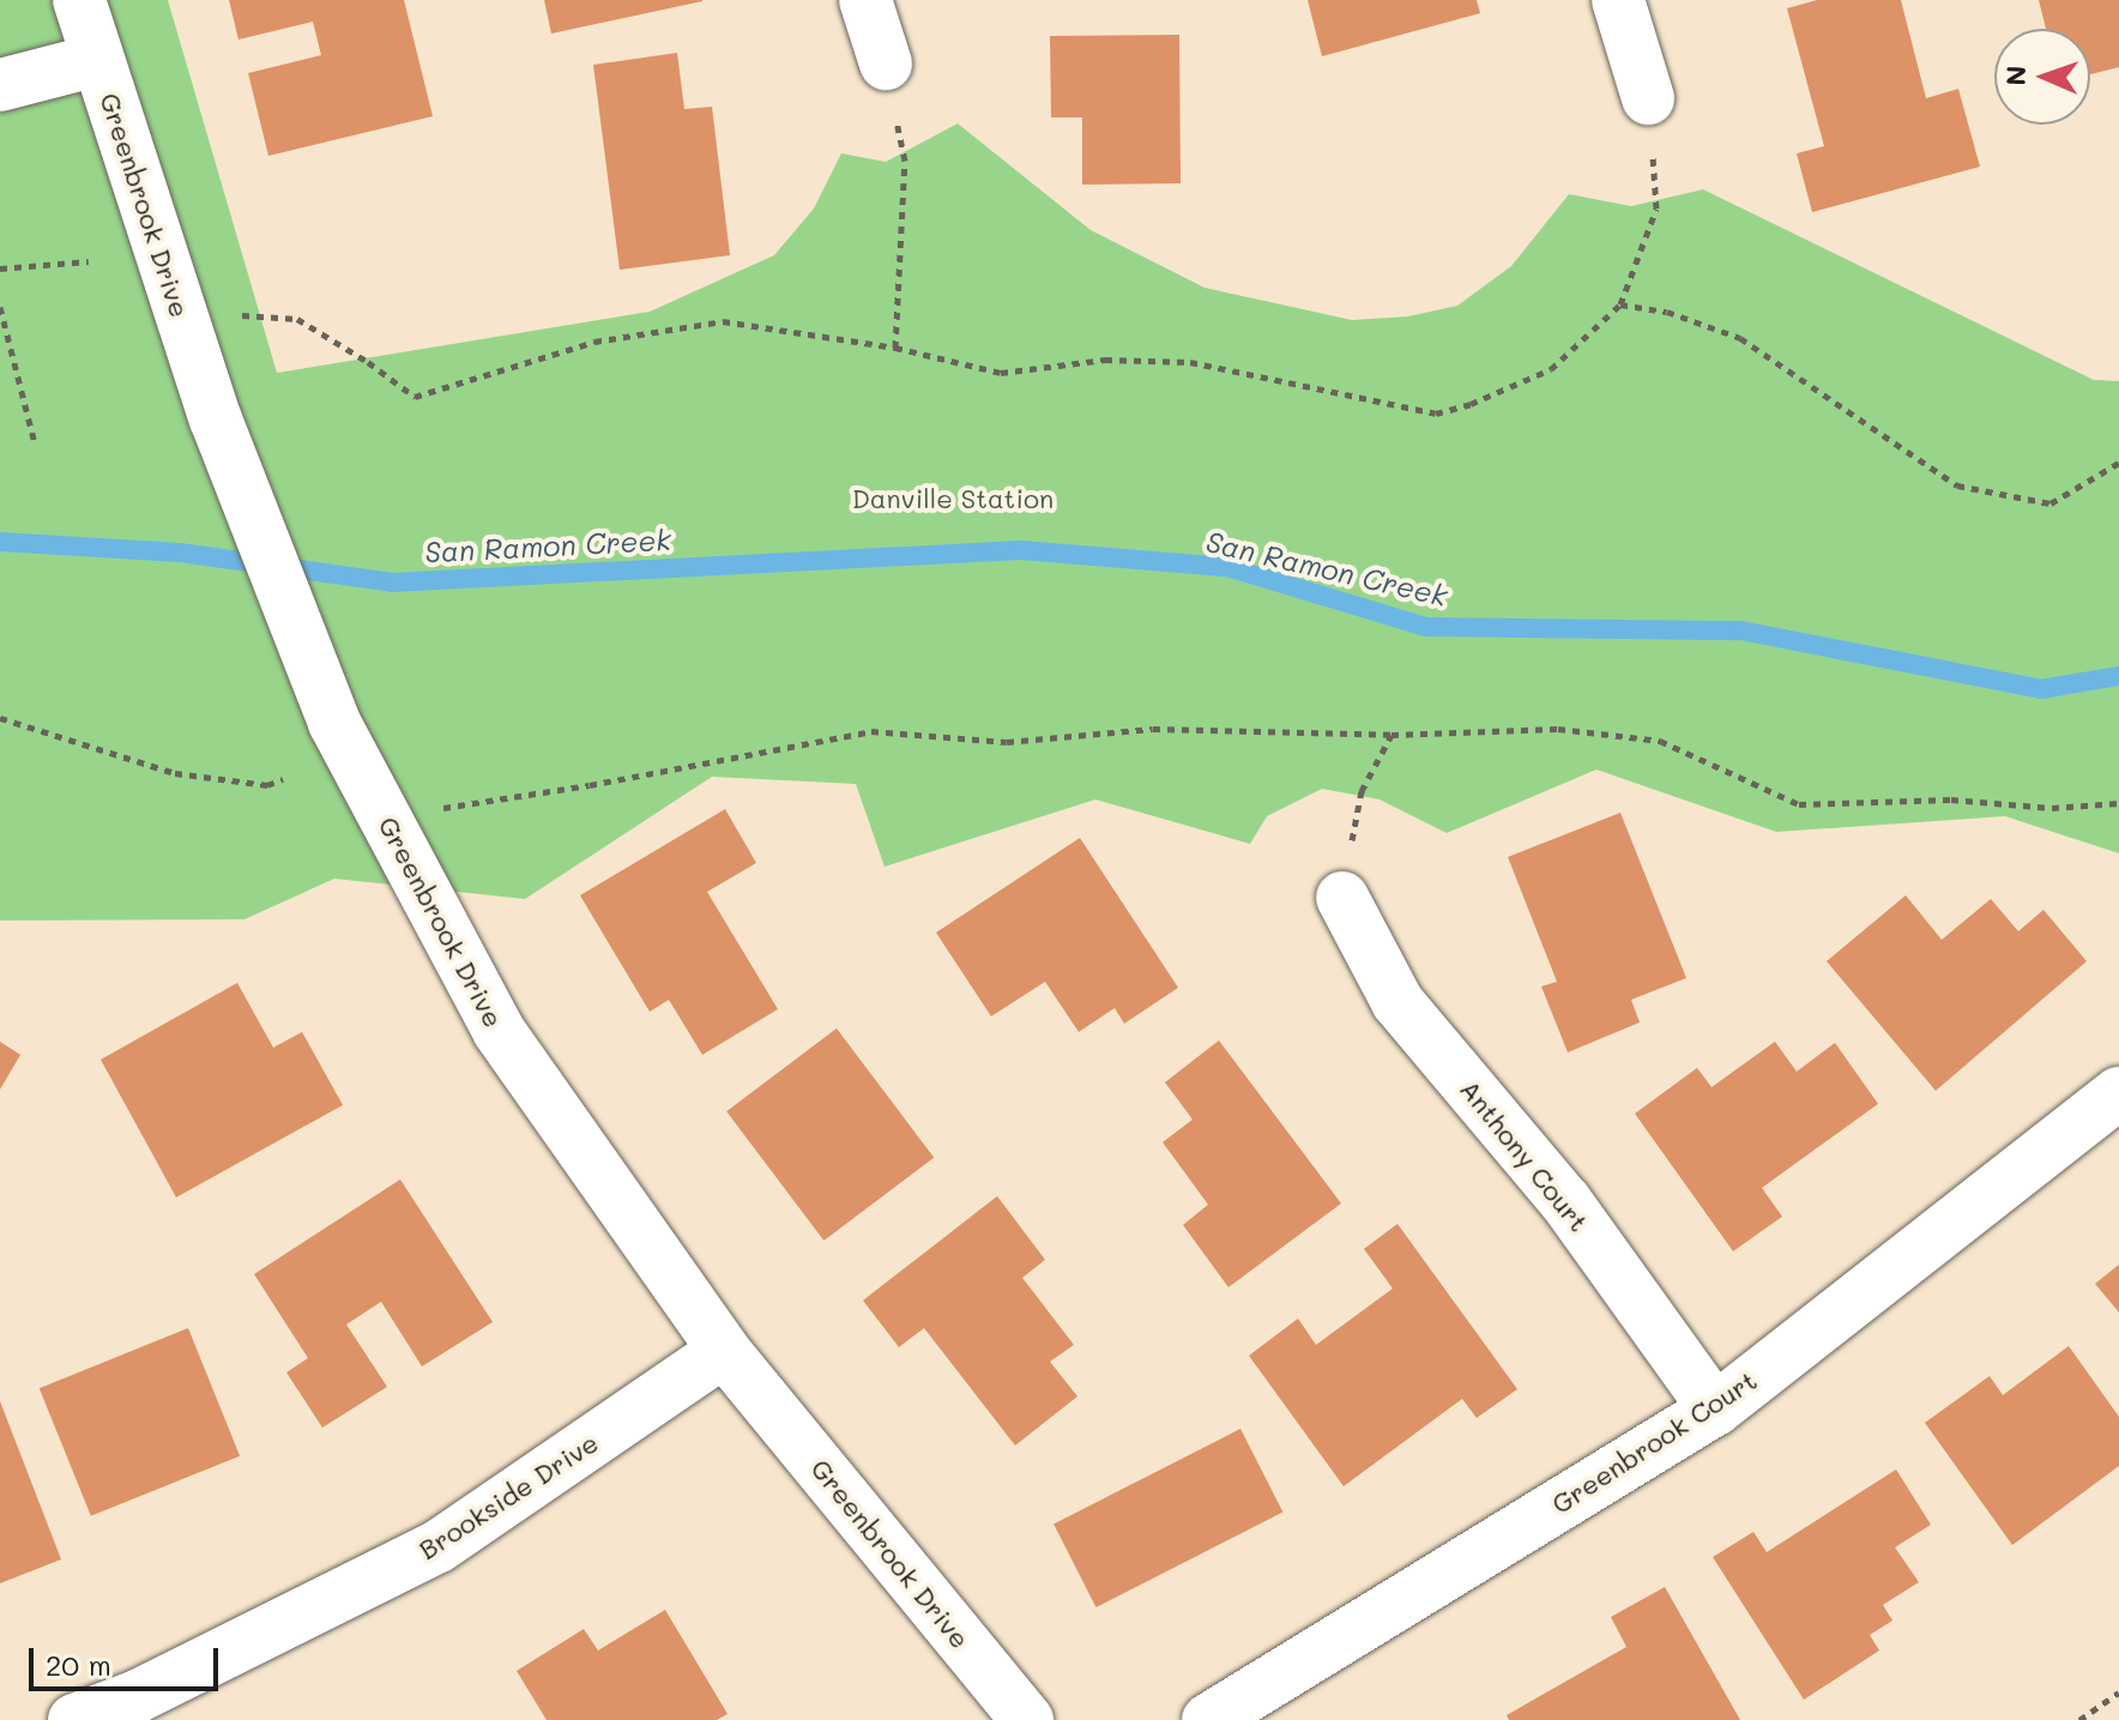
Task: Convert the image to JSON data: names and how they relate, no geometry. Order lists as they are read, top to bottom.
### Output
{
  "streets": {
    "street": [
      "Greenbrook Drive",
      "Anthony Court",
      "Greenbrook Court",
      "Brookside Drive"
    ]
  },
  "crossings": [
    ["Greenbrook Drive", "Brookside Drive"],
    ["Anthony Court", "Greenbrook Court"]
  ],
  "water": ["San Ramon Creek"],
  "parks": ["Danville Station"],
  "scale_bar": "20 m",
  "north": "left"
}
